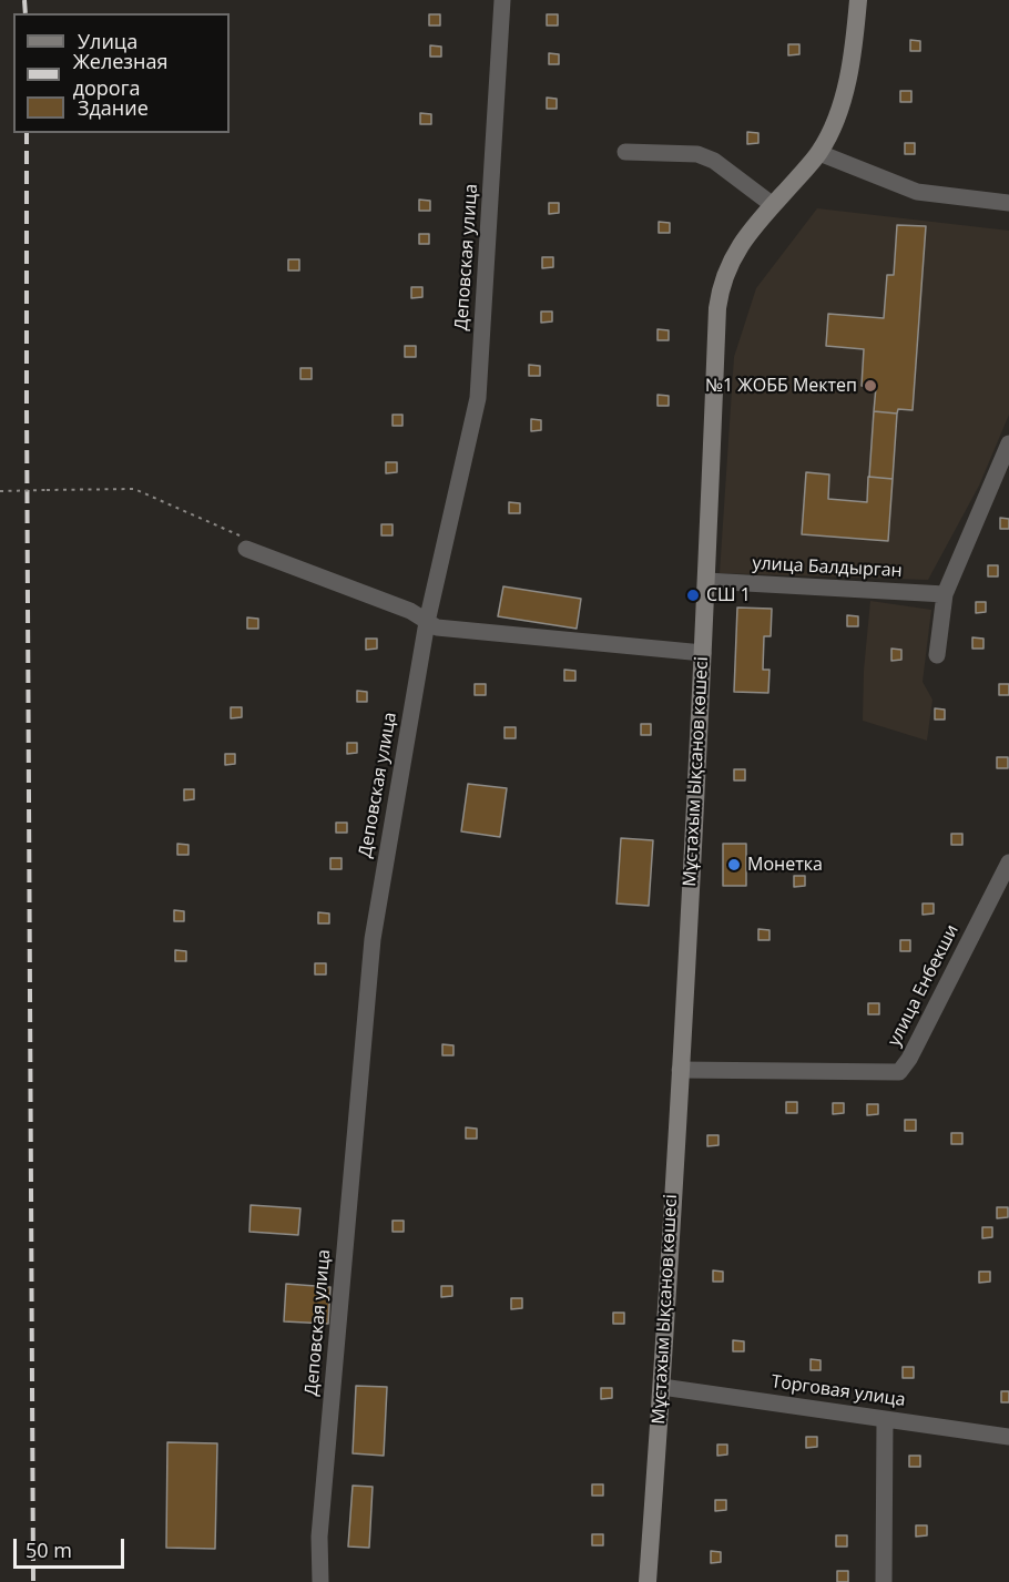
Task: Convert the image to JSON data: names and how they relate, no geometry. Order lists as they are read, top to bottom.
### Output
{
  "streets": {
    "main road": ["Мұстахым Ықсанов көшесі"],
    "street": [
      "Деповская улица",
      "улица Балдырган",
      "улица Енбекши",
      "Торговая улица"
    ]
  },
  "crossings": [
    ["улица Балдырган", "Мұстахым Ықсанов көшесі"],
    ["Мұстахым Ықсанов көшесі", "улица Енбекши"],
    ["Мұстахым Ықсанов көшесі", "Торговая улица"]
  ],
  "places": ["№1 ЖОББ Мектеп", "СШ 1", "Монетка"],
  "legend": ["Улица", "Железная дорога", "Здание"],
  "scale_bar": "50 m"
}
